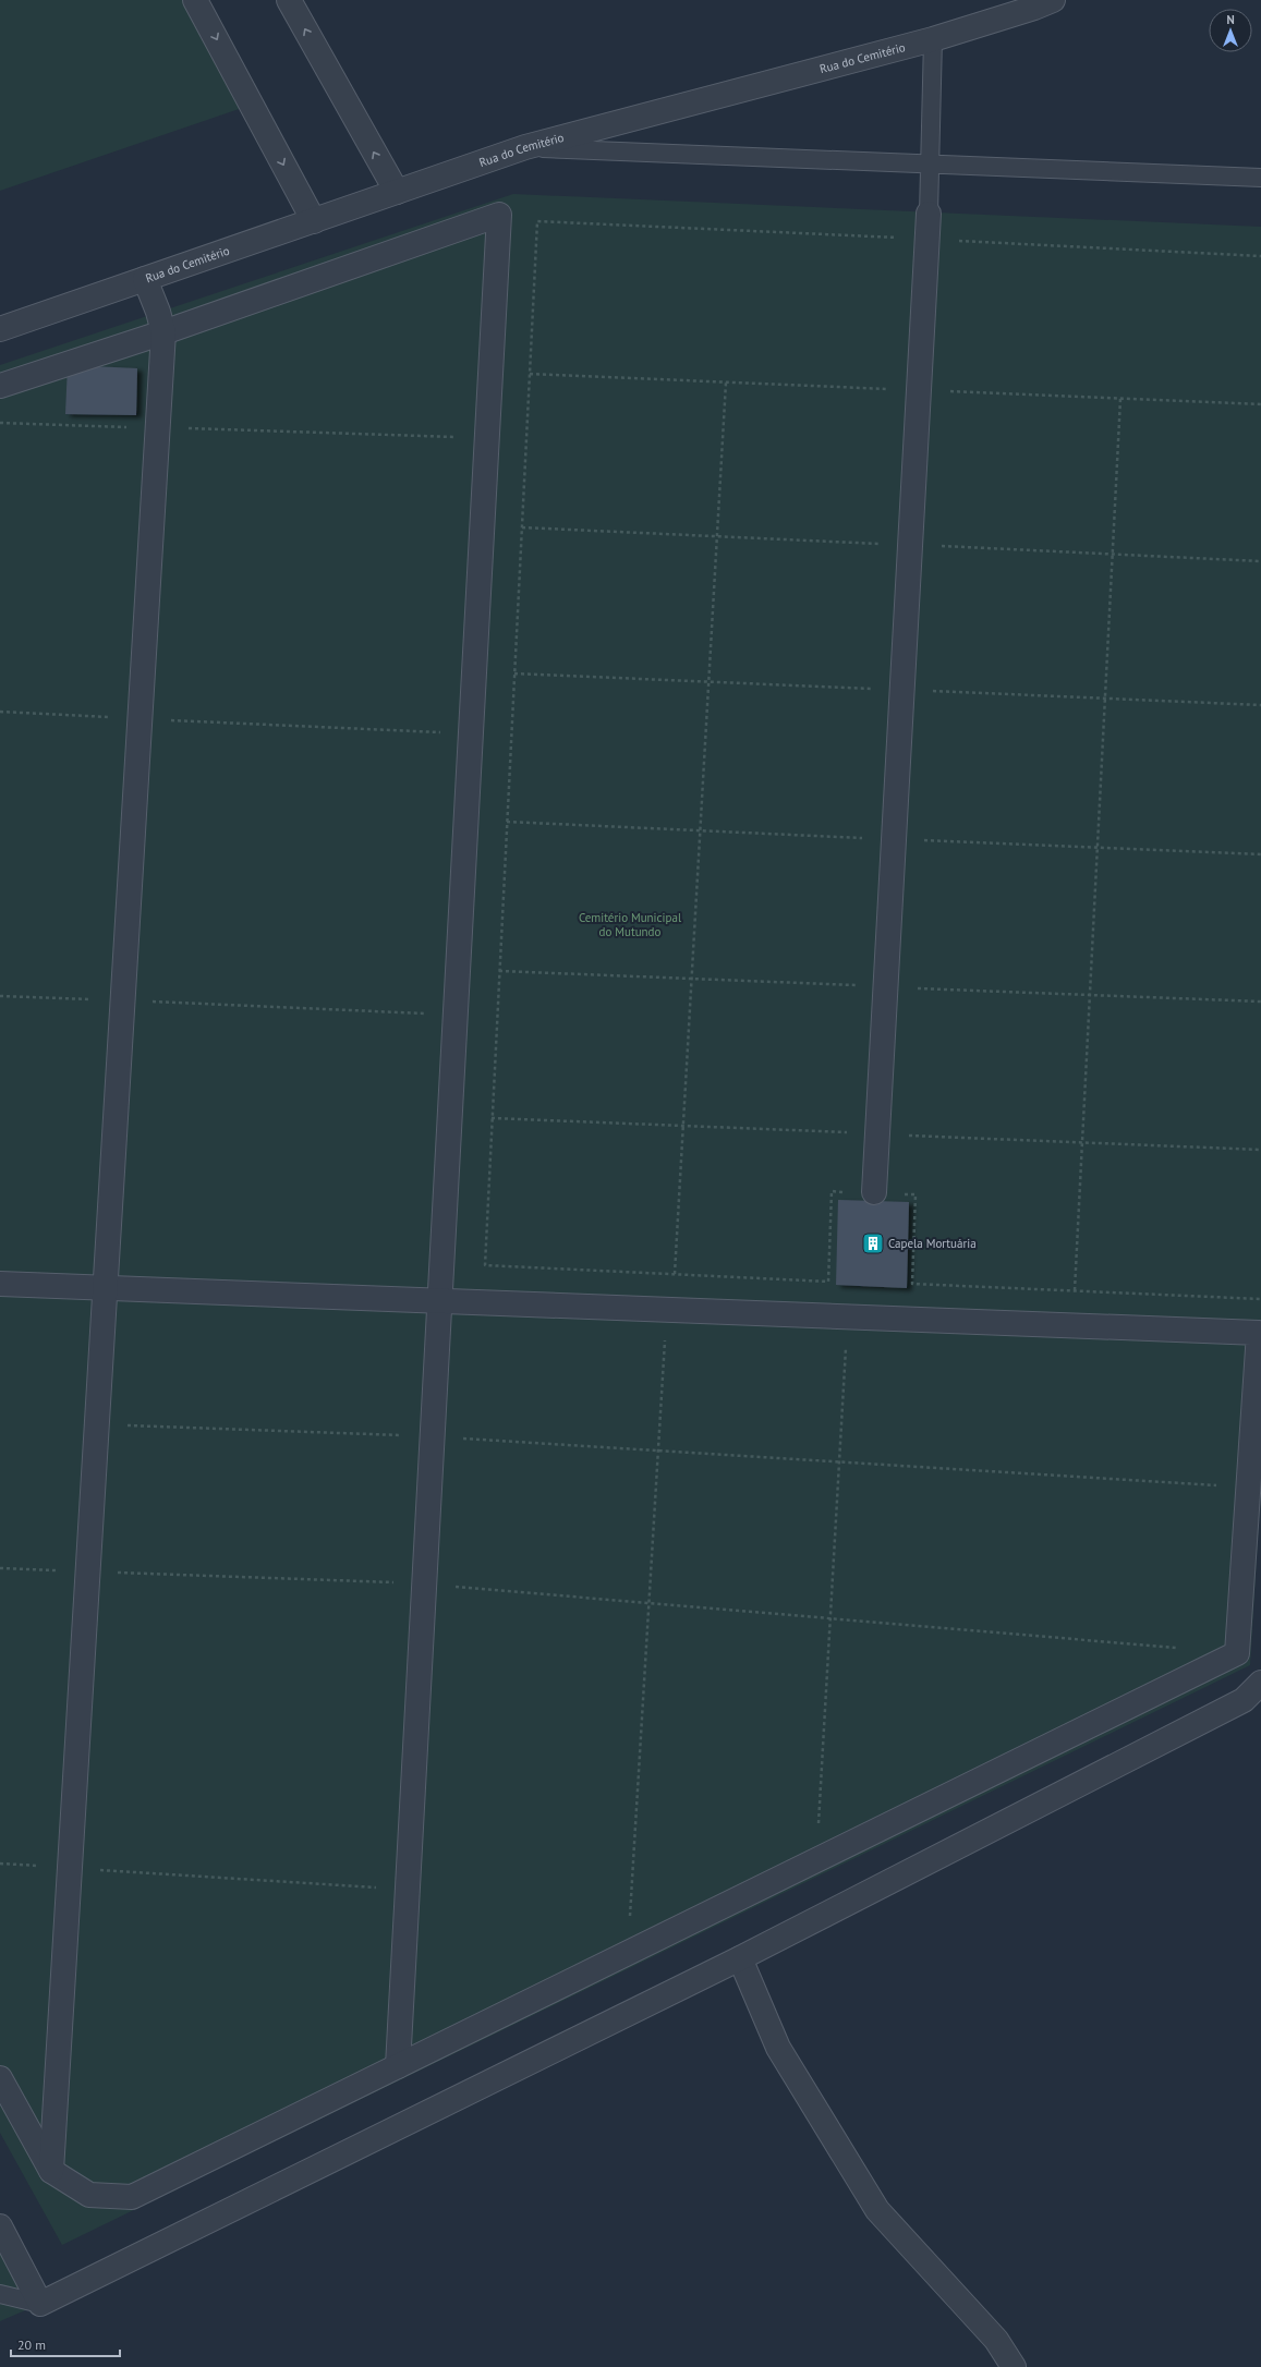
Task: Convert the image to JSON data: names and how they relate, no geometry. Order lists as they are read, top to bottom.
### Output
{
  "streets": {
    "street": ["Rua do Cemitério"]
  },
  "parks": ["Cemitério Municipal do Mutundo"],
  "places": {
    "building": ["Capela Mortuária"]
  },
  "scale_bar": "20 m",
  "north": "top"
}
